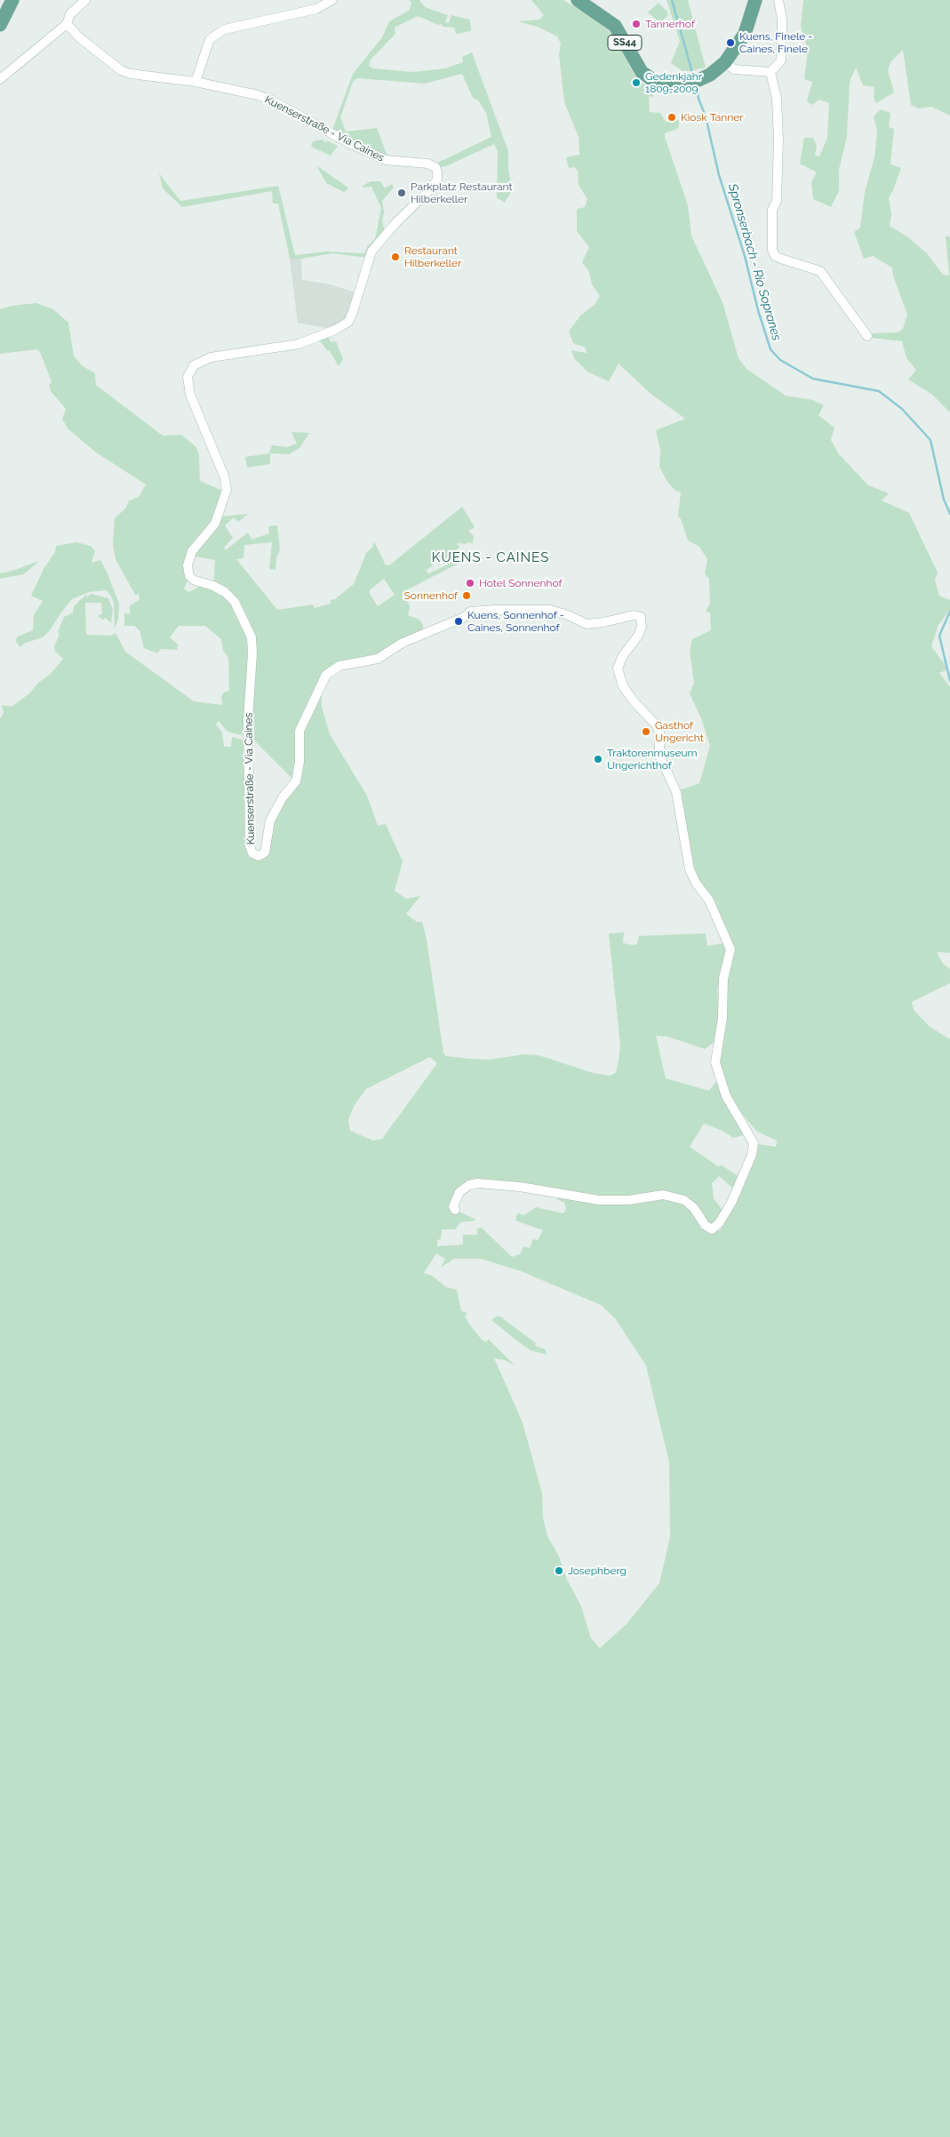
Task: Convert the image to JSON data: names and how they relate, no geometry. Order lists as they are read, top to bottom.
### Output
{
  "streets": {
    "main road": ["SS44"],
    "street": ["Kuenserstraße - Via Caines"]
  },
  "districts": ["KUENS - CAINES"],
  "water": ["Spronserbach - Rio Sopranes"],
  "places": [
    "Tannerhof",
    "Kuens, Finele - Caines, Finele",
    "Gedenkjahr 1809-2009",
    "Kiosk Tanner",
    "Parkplatz Restaurant Hilberkeller",
    "Restaurant Hilberkeller",
    "Hotel Sonnenhof",
    "Sonnenhof",
    "Kuens, Sonnenhof - Caines, Sonnenhof",
    "Gasthof Ungericht",
    "Traktorenmuseum Ungerichthof",
    "Josephberg"
  ]
}
